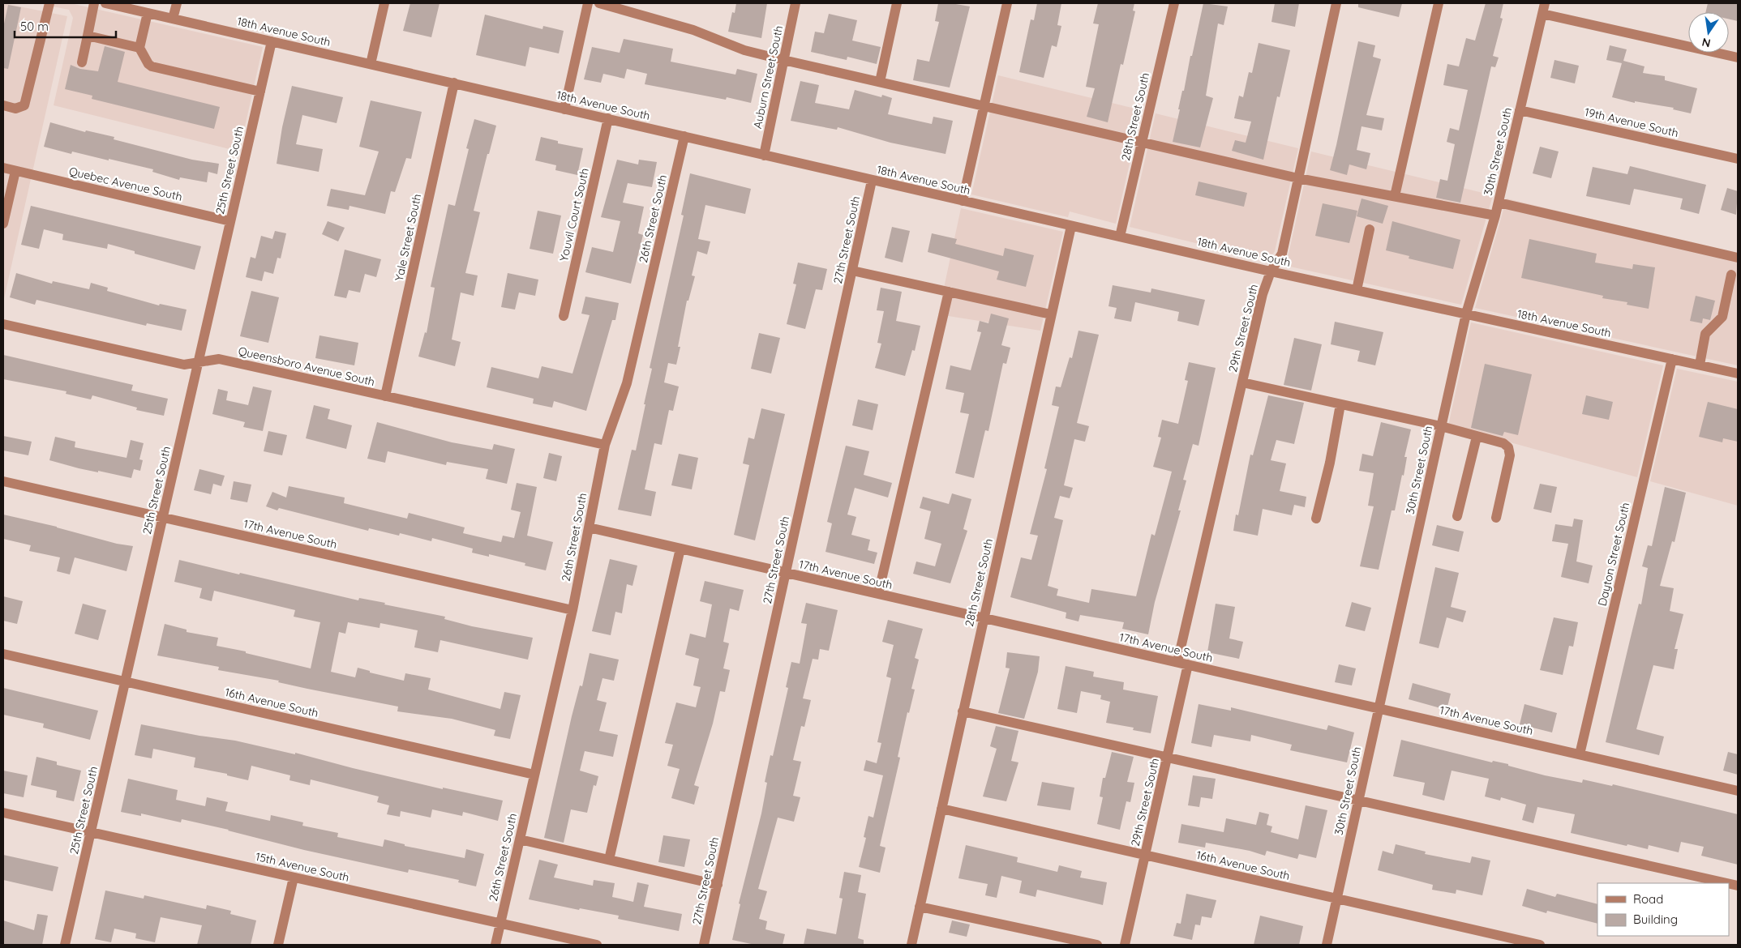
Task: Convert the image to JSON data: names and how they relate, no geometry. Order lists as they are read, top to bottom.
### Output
{
  "streets": {
    "street": [
      "18th Avenue South",
      "Auburn Street South",
      "28th Street South",
      "19th Avenue South",
      "30th Street South",
      "25th Street South",
      "Quebec Avenue South",
      "Youvil Court South",
      "26th Street South",
      "Yale Street South",
      "27th Street South",
      "29th Street South",
      "Queensboro Avenue South",
      "17th Avenue South",
      "Dayton Street South",
      "16th Avenue South",
      "15th Avenue South"
    ]
  },
  "crossings": [
    ["18th Avenue South", "Auburn Street South"],
    ["18th Avenue South", "28th Street South"],
    ["18th Avenue South", "30th Street South"],
    ["18th Avenue South", "25th Street South"],
    ["18th Avenue South", "Youvil Court South"],
    ["18th Avenue South", "26th Street South"],
    ["18th Avenue South", "Yale Street South"],
    ["18th Avenue South", "27th Street South"],
    ["18th Avenue South", "29th Street South"],
    ["18th Avenue South", "Dayton Street South"],
    ["28th Street South", "17th Avenue South"],
    ["28th Street South", "16th Avenue South"],
    ["19th Avenue South", "30th Street South"],
    ["30th Street South", "17th Avenue South"],
    ["30th Street South", "16th Avenue South"],
    ["25th Street South", "Quebec Avenue South"],
    ["25th Street South", "Queensboro Avenue South"],
    ["25th Street South", "17th Avenue South"],
    ["25th Street South", "16th Avenue South"],
    ["25th Street South", "15th Avenue South"],
    ["26th Street South", "Queensboro Avenue South"],
    ["26th Street South", "17th Avenue South"],
    ["26th Street South", "16th Avenue South"],
    ["26th Street South", "15th Avenue South"],
    ["Yale Street South", "Queensboro Avenue South"],
    ["27th Street South", "17th Avenue South"],
    ["29th Street South", "17th Avenue South"],
    ["29th Street South", "16th Avenue South"],
    ["17th Avenue South", "Dayton Street South"]
  ],
  "legend": ["Road", "Building"],
  "scale_bar": "50 m",
  "north": "bottom"
}
